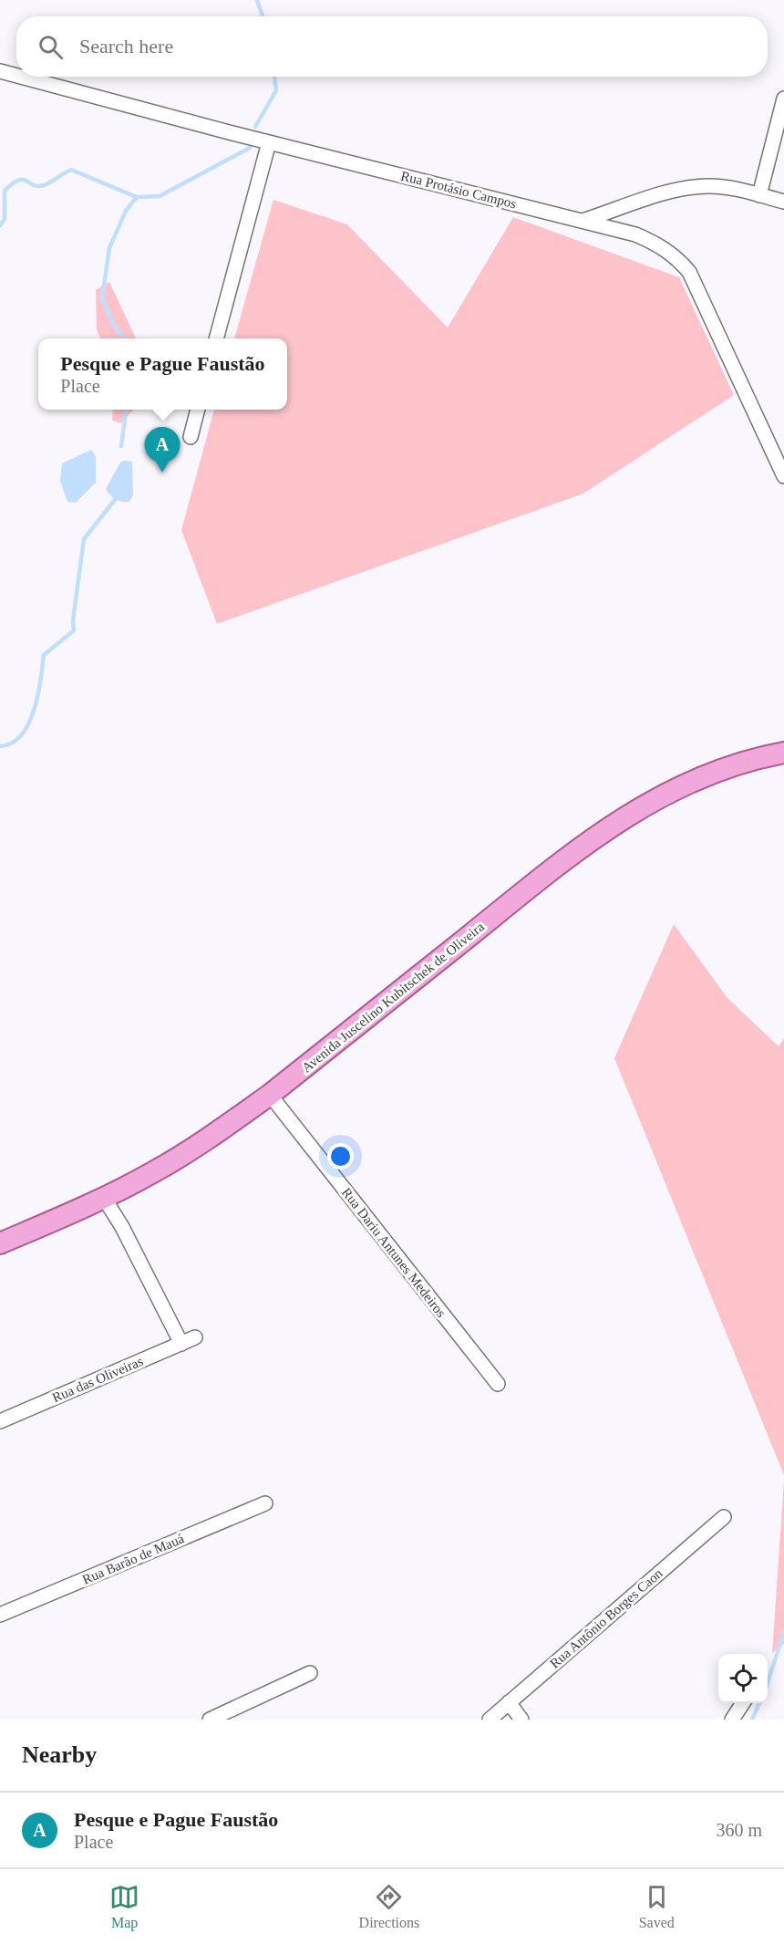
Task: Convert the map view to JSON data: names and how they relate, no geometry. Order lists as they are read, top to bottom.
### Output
{
  "streets": {
    "main road": ["Avenida Juscelino Kubitschek de Oliveira"],
    "street": [
      "Rua Protásio Campos",
      "Rua Dariu Antunes Medeiros",
      "Rua das Oliveiras",
      "Rua Barão de Mauá",
      "Rua Antônio Borges Caon"
    ]
  },
  "crossings": [
    ["Avenida Juscelino Kubitschek de Oliveira", "Rua Dariu Antunes Medeiros"]
  ],
  "page": {
    "search": "Search here",
    "popup": ["Pesque e Pague Faustão", "Place"],
    "pins": "A",
    "heading": "Nearby",
    "list": [
      {
        "mark": "A",
        "name": "Pesque e Pague Faustão",
        "note": "Place",
        "value": "360 m"
      }
    ],
    "nav": ["Map", "Directions", "Saved"]
  }
}
